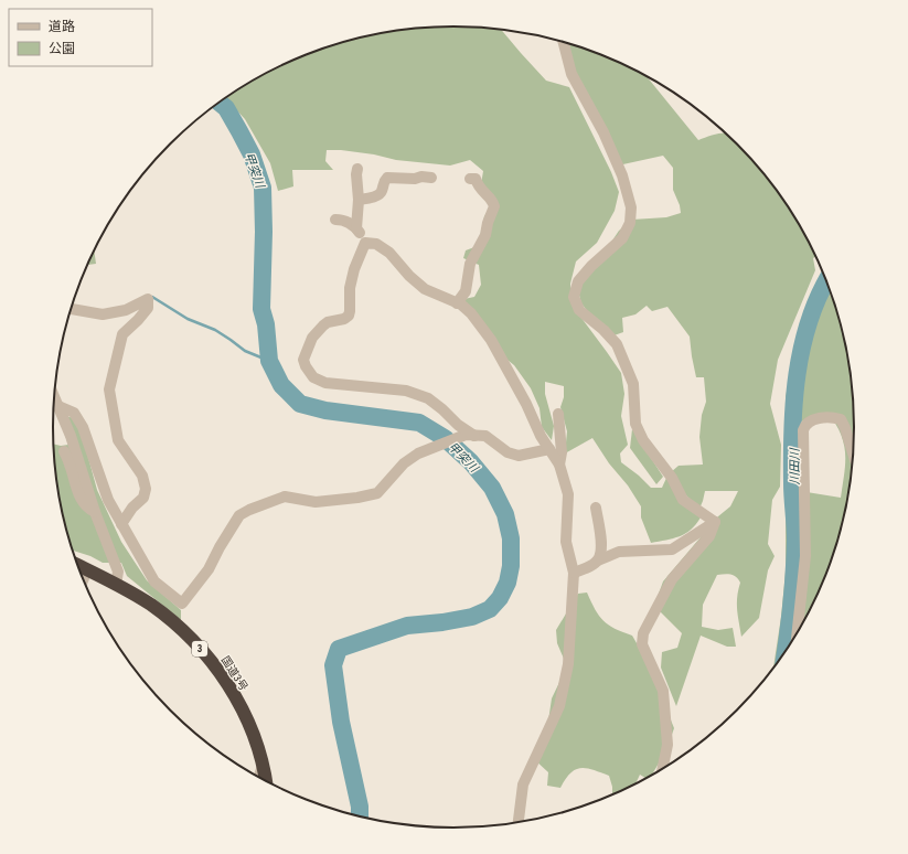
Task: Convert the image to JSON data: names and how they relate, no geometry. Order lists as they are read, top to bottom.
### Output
{
  "streets": {
    "highway": ["3", "国道3号"]
  },
  "water": ["甲突川", "川田川"],
  "legend": ["道路", "公園"]
}
